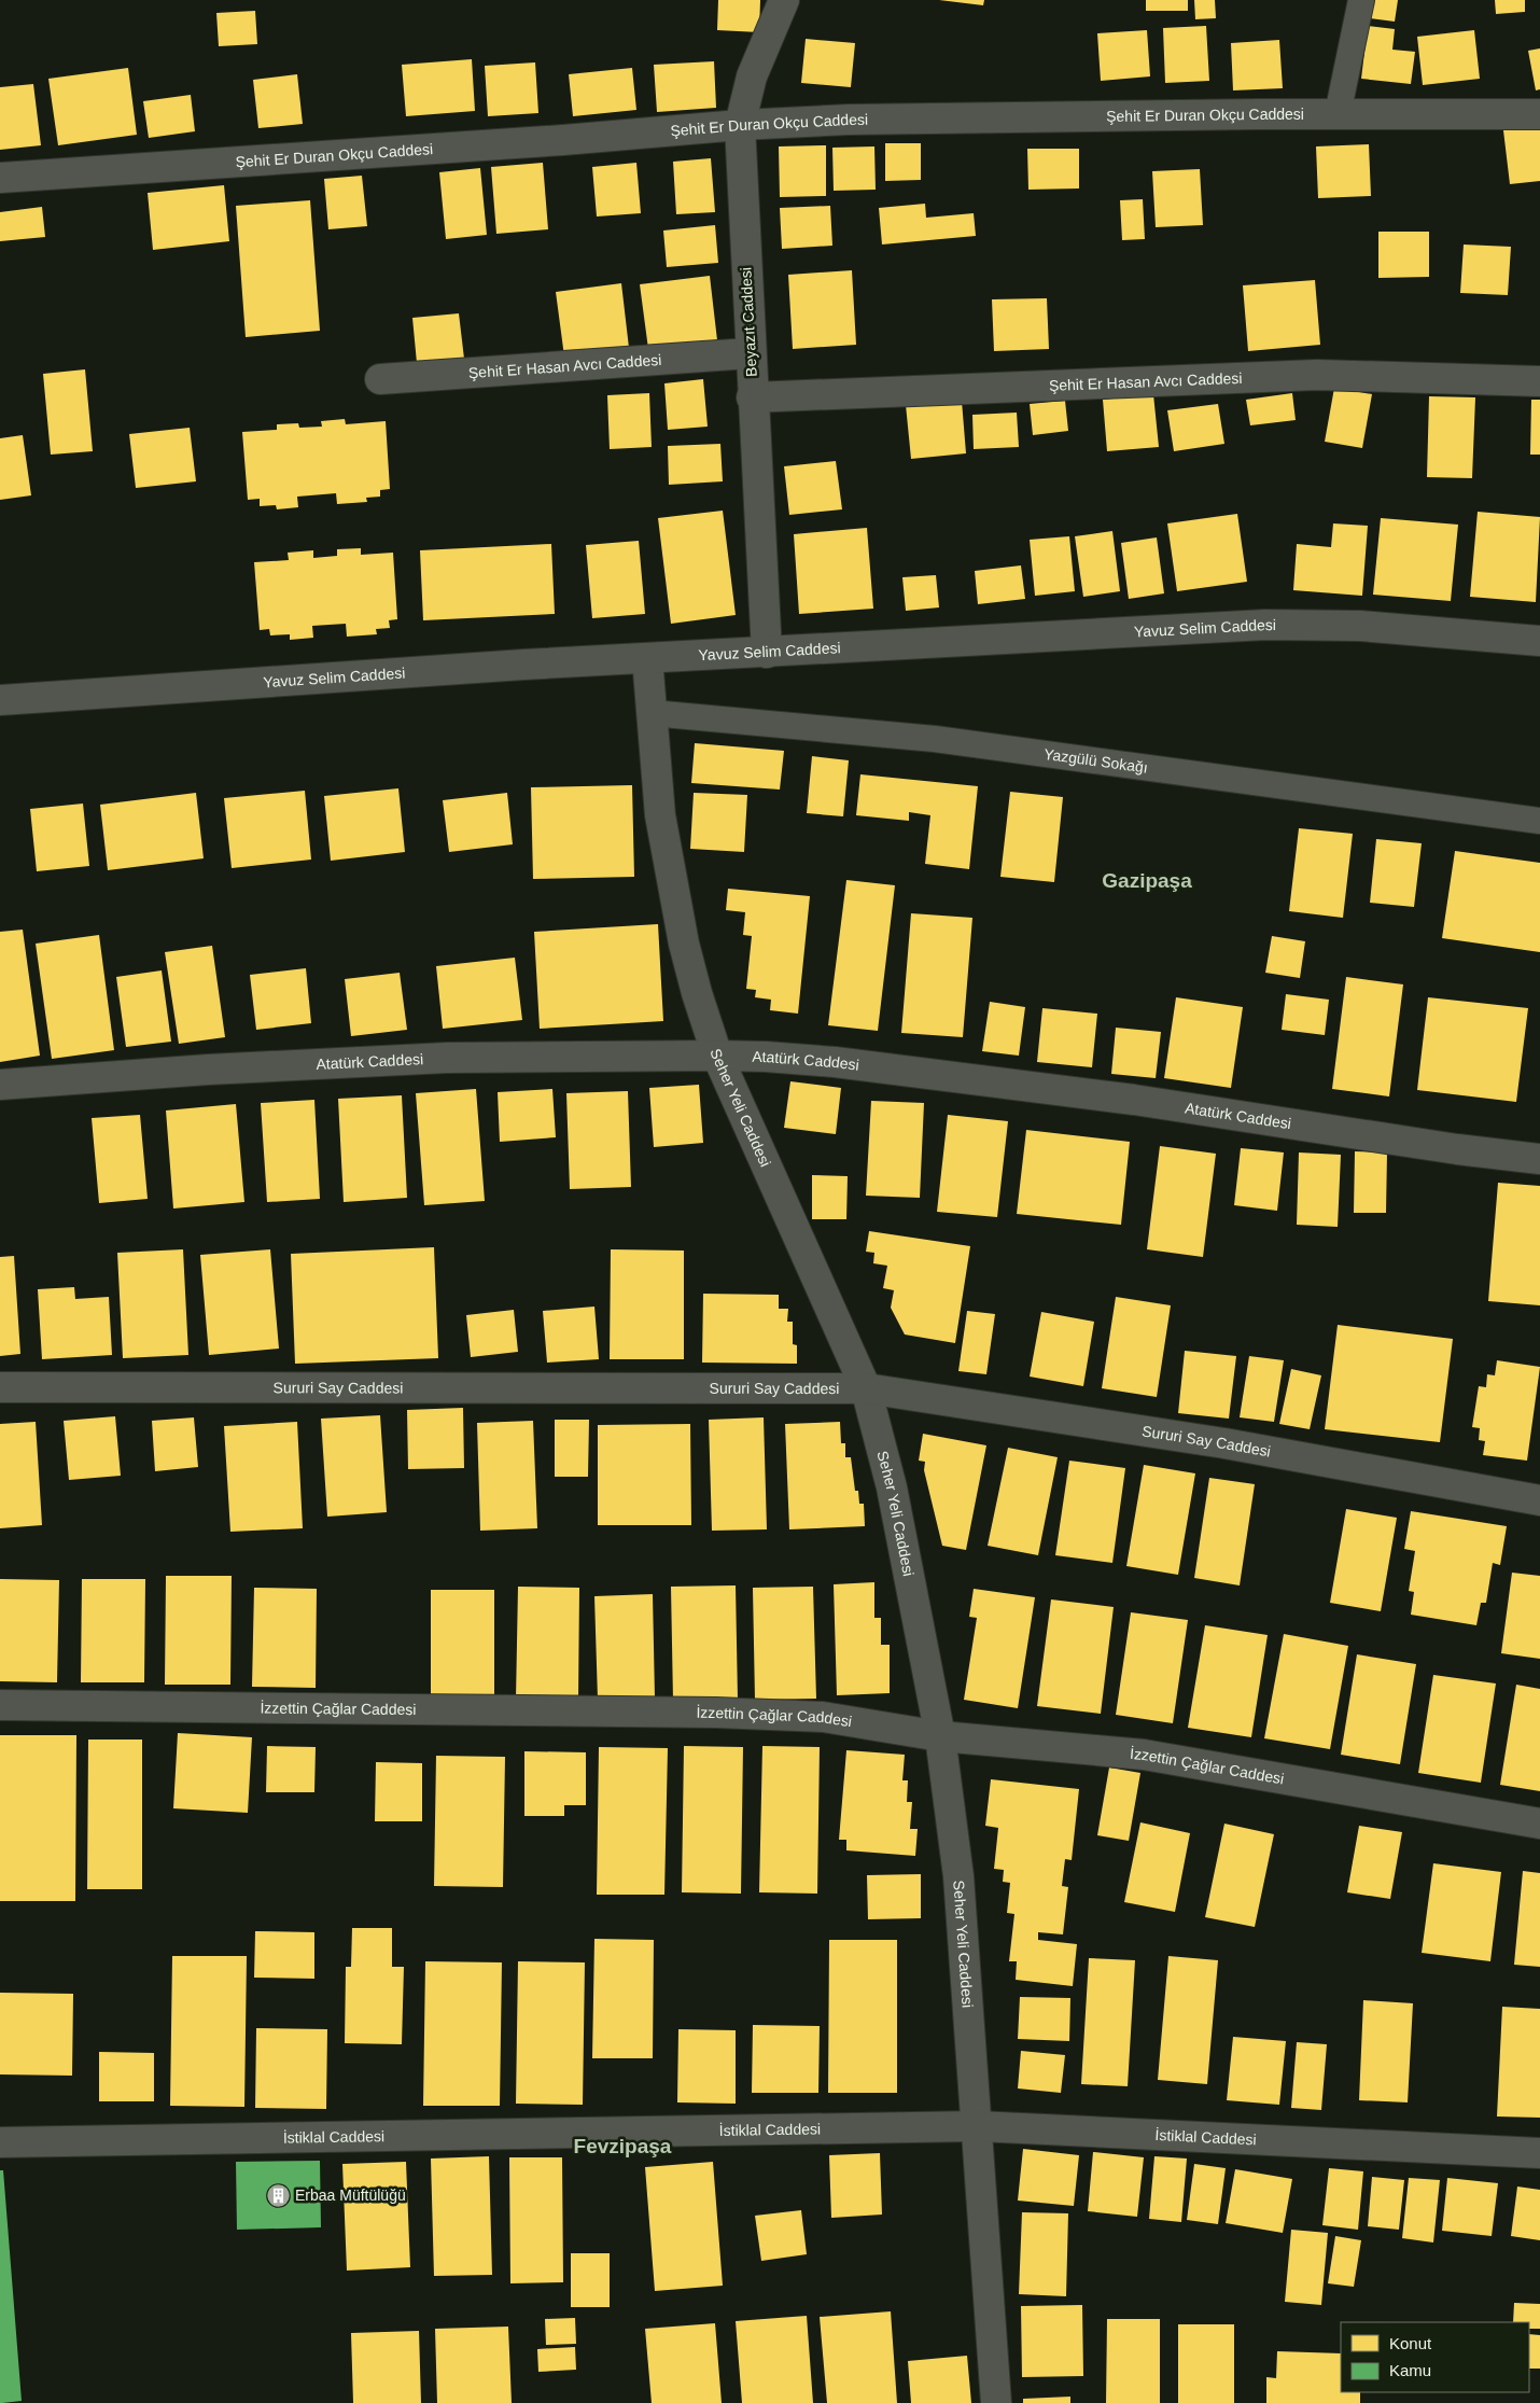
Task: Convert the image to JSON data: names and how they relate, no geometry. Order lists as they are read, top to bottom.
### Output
{
  "streets": {
    "street": [
      "Şehit Er Duran Okçu Caddesi",
      "Beyazıt Caddesi",
      "Şehit Er Hasan Avcı Caddesi",
      "Yavuz Selim Caddesi",
      "Yazgülü Sokağı",
      "Atatürk Caddesi",
      "Seher Yeli Caddesi",
      "Sururi Say Caddesi",
      "İzzettin Çağlar Caddesi",
      "İstiklal Caddesi"
    ]
  },
  "crossings": [
    ["Şehit Er Duran Okçu Caddesi", "Beyazıt Caddesi"],
    ["Beyazıt Caddesi", "Şehit Er Hasan Avcı Caddesi"],
    ["Beyazıt Caddesi", "Yavuz Selim Caddesi"],
    ["Yavuz Selim Caddesi", "Seher Yeli Caddesi"],
    ["Yazgülü Sokağı", "Seher Yeli Caddesi"],
    ["Atatürk Caddesi", "Seher Yeli Caddesi"],
    ["Seher Yeli Caddesi", "Sururi Say Caddesi"],
    ["Seher Yeli Caddesi", "İzzettin Çağlar Caddesi"],
    ["Seher Yeli Caddesi", "İstiklal Caddesi"]
  ],
  "districts": ["Gazipaşa", "Fevzipaşa"],
  "places": {
    "building": ["Erbaa Müftülüğü"]
  },
  "legend": ["Konut", "Kamu"]
}
